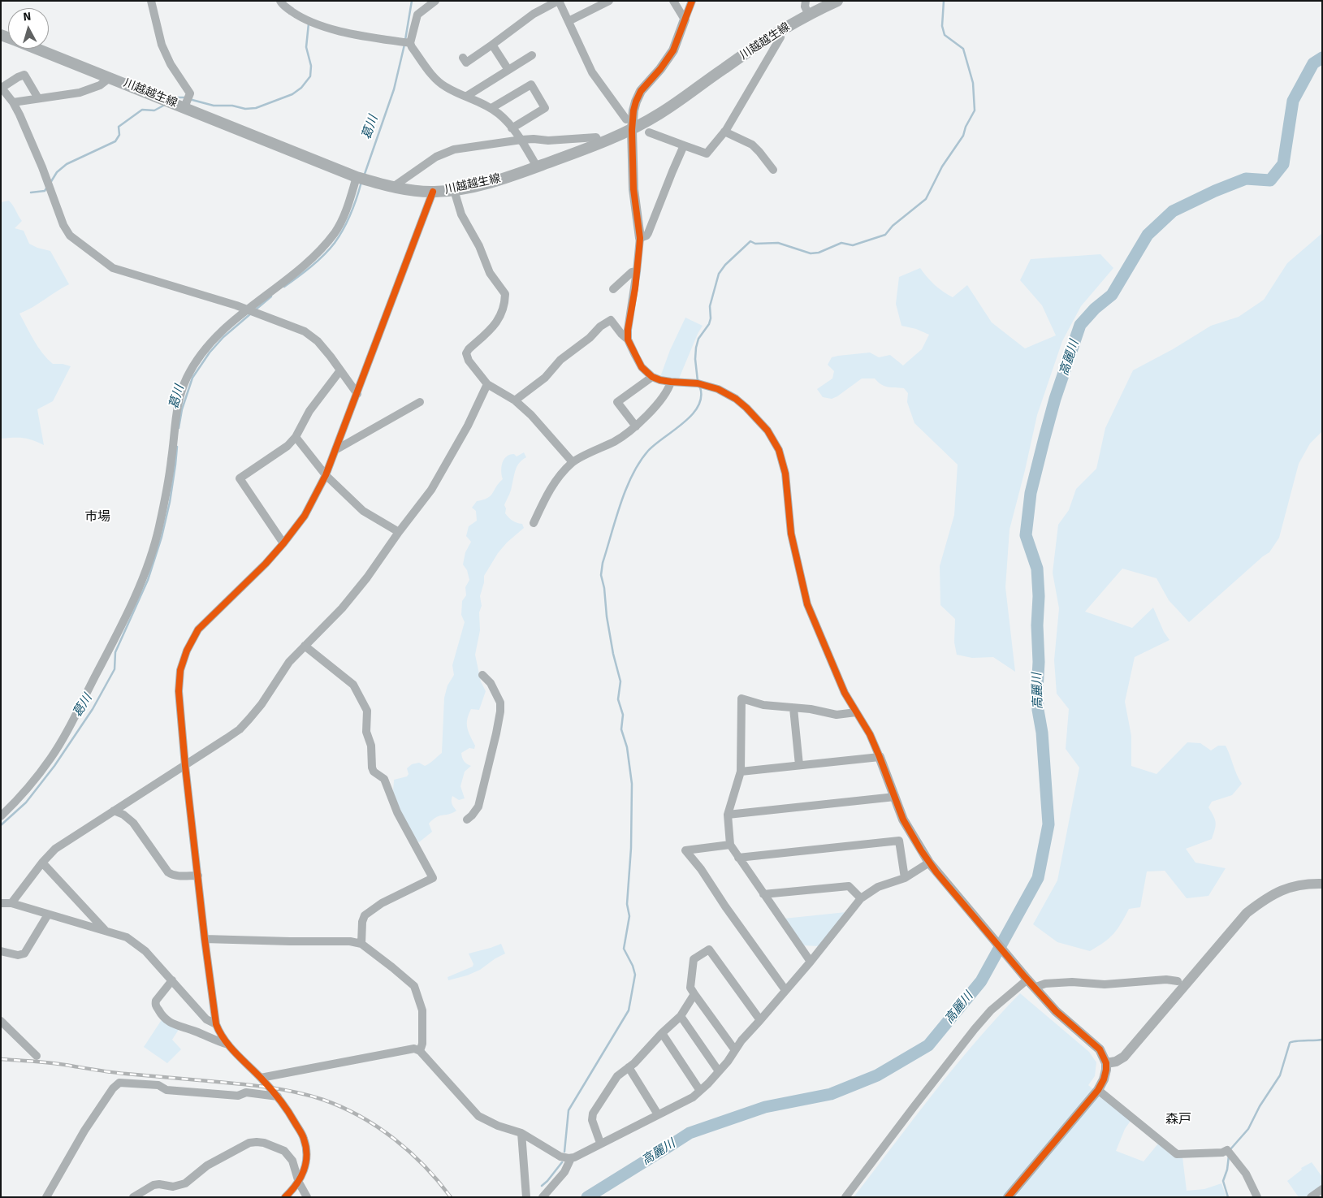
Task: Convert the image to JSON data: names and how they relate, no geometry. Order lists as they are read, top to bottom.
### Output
{
  "streets": {
    "main road": ["川越越生線"]
  },
  "districts": ["市場", "森戸"],
  "water": ["葛川", "高麗川"],
  "north": "top"
}
